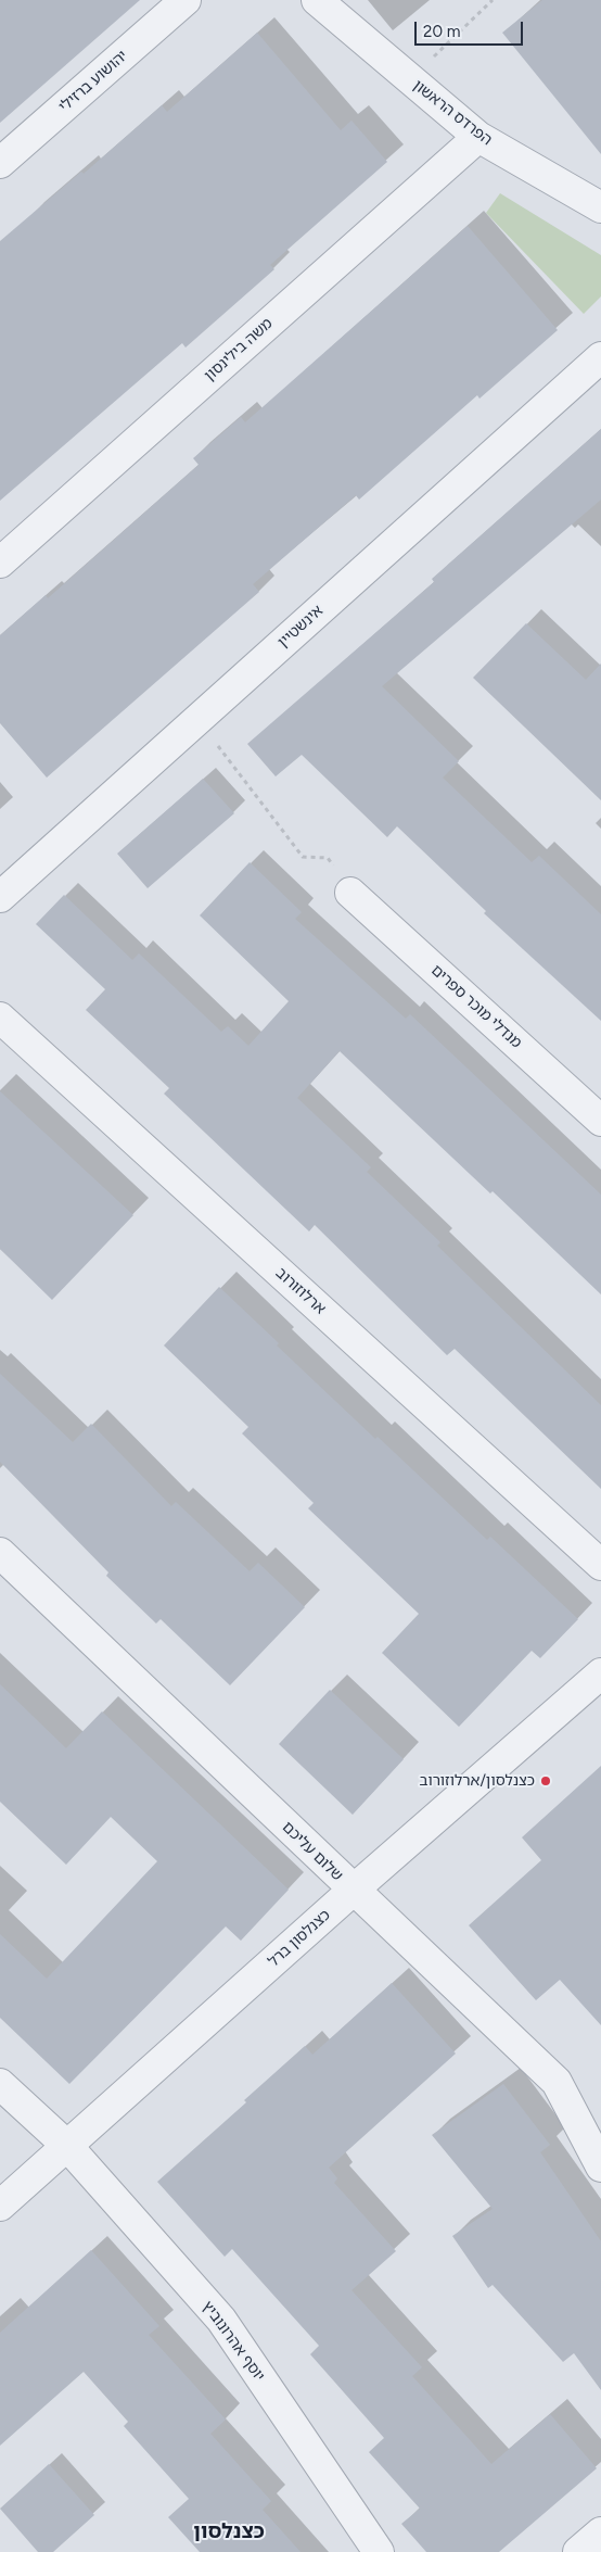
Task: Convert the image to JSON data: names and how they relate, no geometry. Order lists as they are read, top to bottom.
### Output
{
  "streets": {
    "street": [
      "יהושוע ברזילי",
      "הפרדס הראשון",
      "משה בילינסון",
      "אינשטיין",
      "מנדלי מוכר ספרים",
      "ארלוזורוב",
      "שלום עליכם",
      "כצנלסון ברל",
      "יוסף אהרונוביץ"
    ]
  },
  "crossings": [
    ["הפרדס הראשון", "משה בילינסון"],
    ["שלום עליכם", "כצנלסון ברל"],
    ["כצנלסון ברל", "יוסף אהרונוביץ"]
  ],
  "districts": ["כצנלסון"],
  "places": ["כצנלסון/ארלוזורוב"],
  "scale_bar": "20 m"
}
